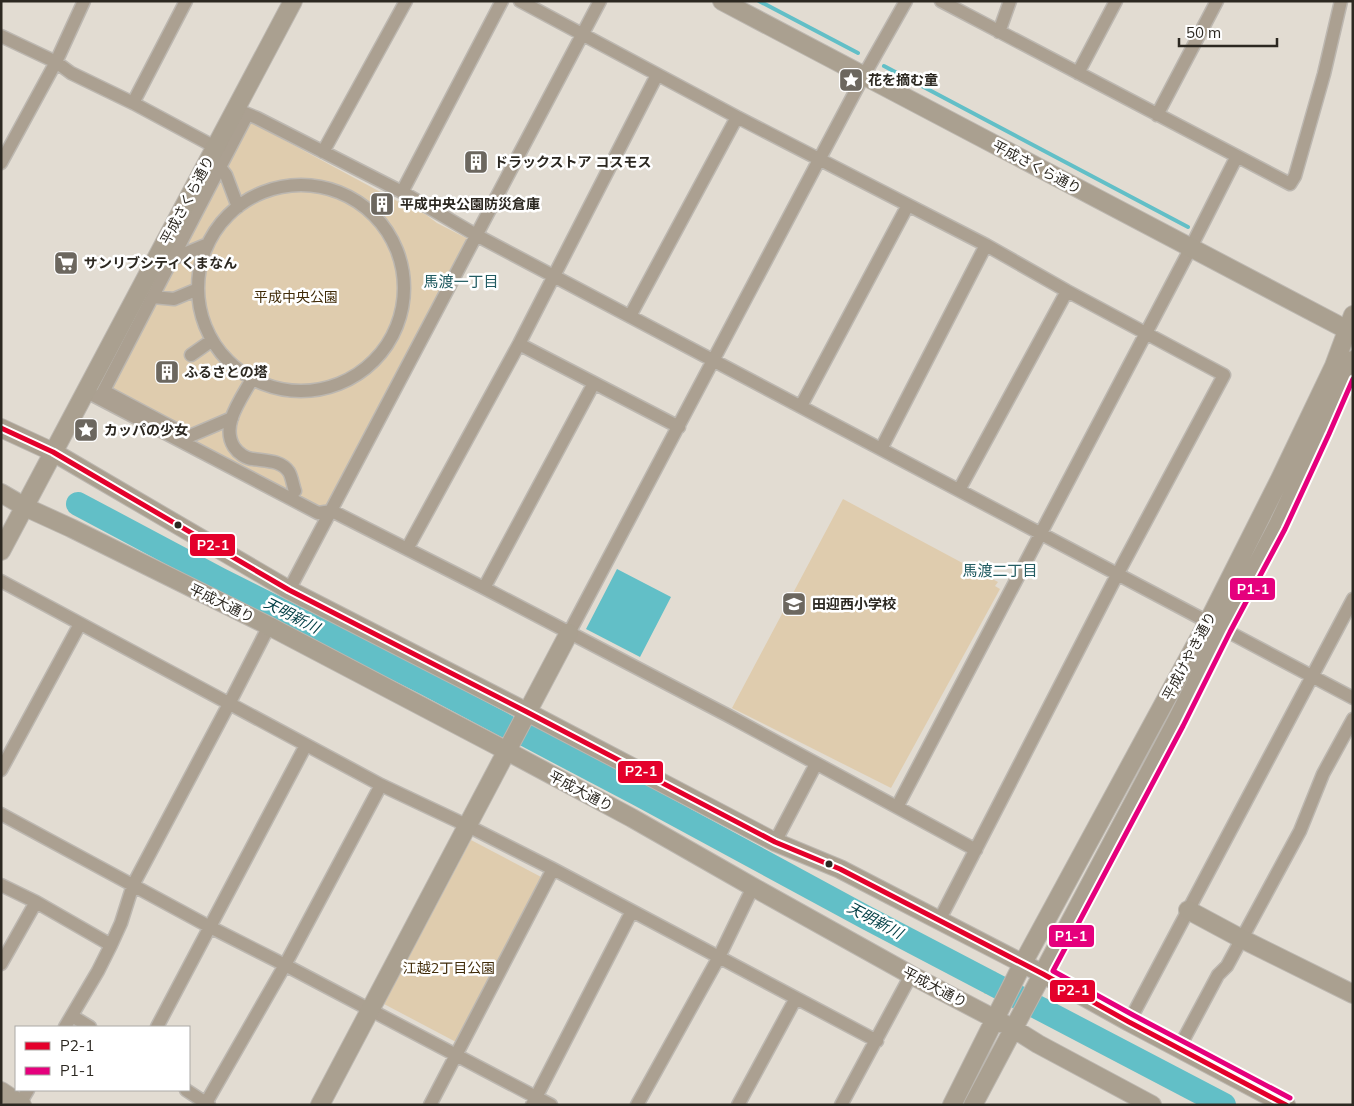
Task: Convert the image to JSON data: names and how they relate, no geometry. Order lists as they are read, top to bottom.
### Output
{
  "streets": {
    "street": ["平成さくら通り", "平成大通り", "平成けやき通り"]
  },
  "crossings": [
    ["平成さくら通り", "平成大通り"],
    ["平成さくら通り", "平成けやき通り"],
    ["平成大通り", "平成けやき通り"]
  ],
  "districts": ["馬渡一丁目", "馬渡二丁目"],
  "water": ["天明新川"],
  "parks": ["平成中央公園", "江越2丁目公園"],
  "places": {
    "place": ["花を摘む童", "カッパの少女"],
    "building": ["ドラックストア コスモス", "平成中央公園防災倉庫", "ふるさとの塔"],
    "supermarket": ["サンリブシティくまなん"],
    "school or university": ["田迎西小学校"]
  },
  "lines": ["transit line P1-1", "transit line P2-1"],
  "legend": ["P2-1", "P1-1"],
  "scale_bar": "50 m"
}
